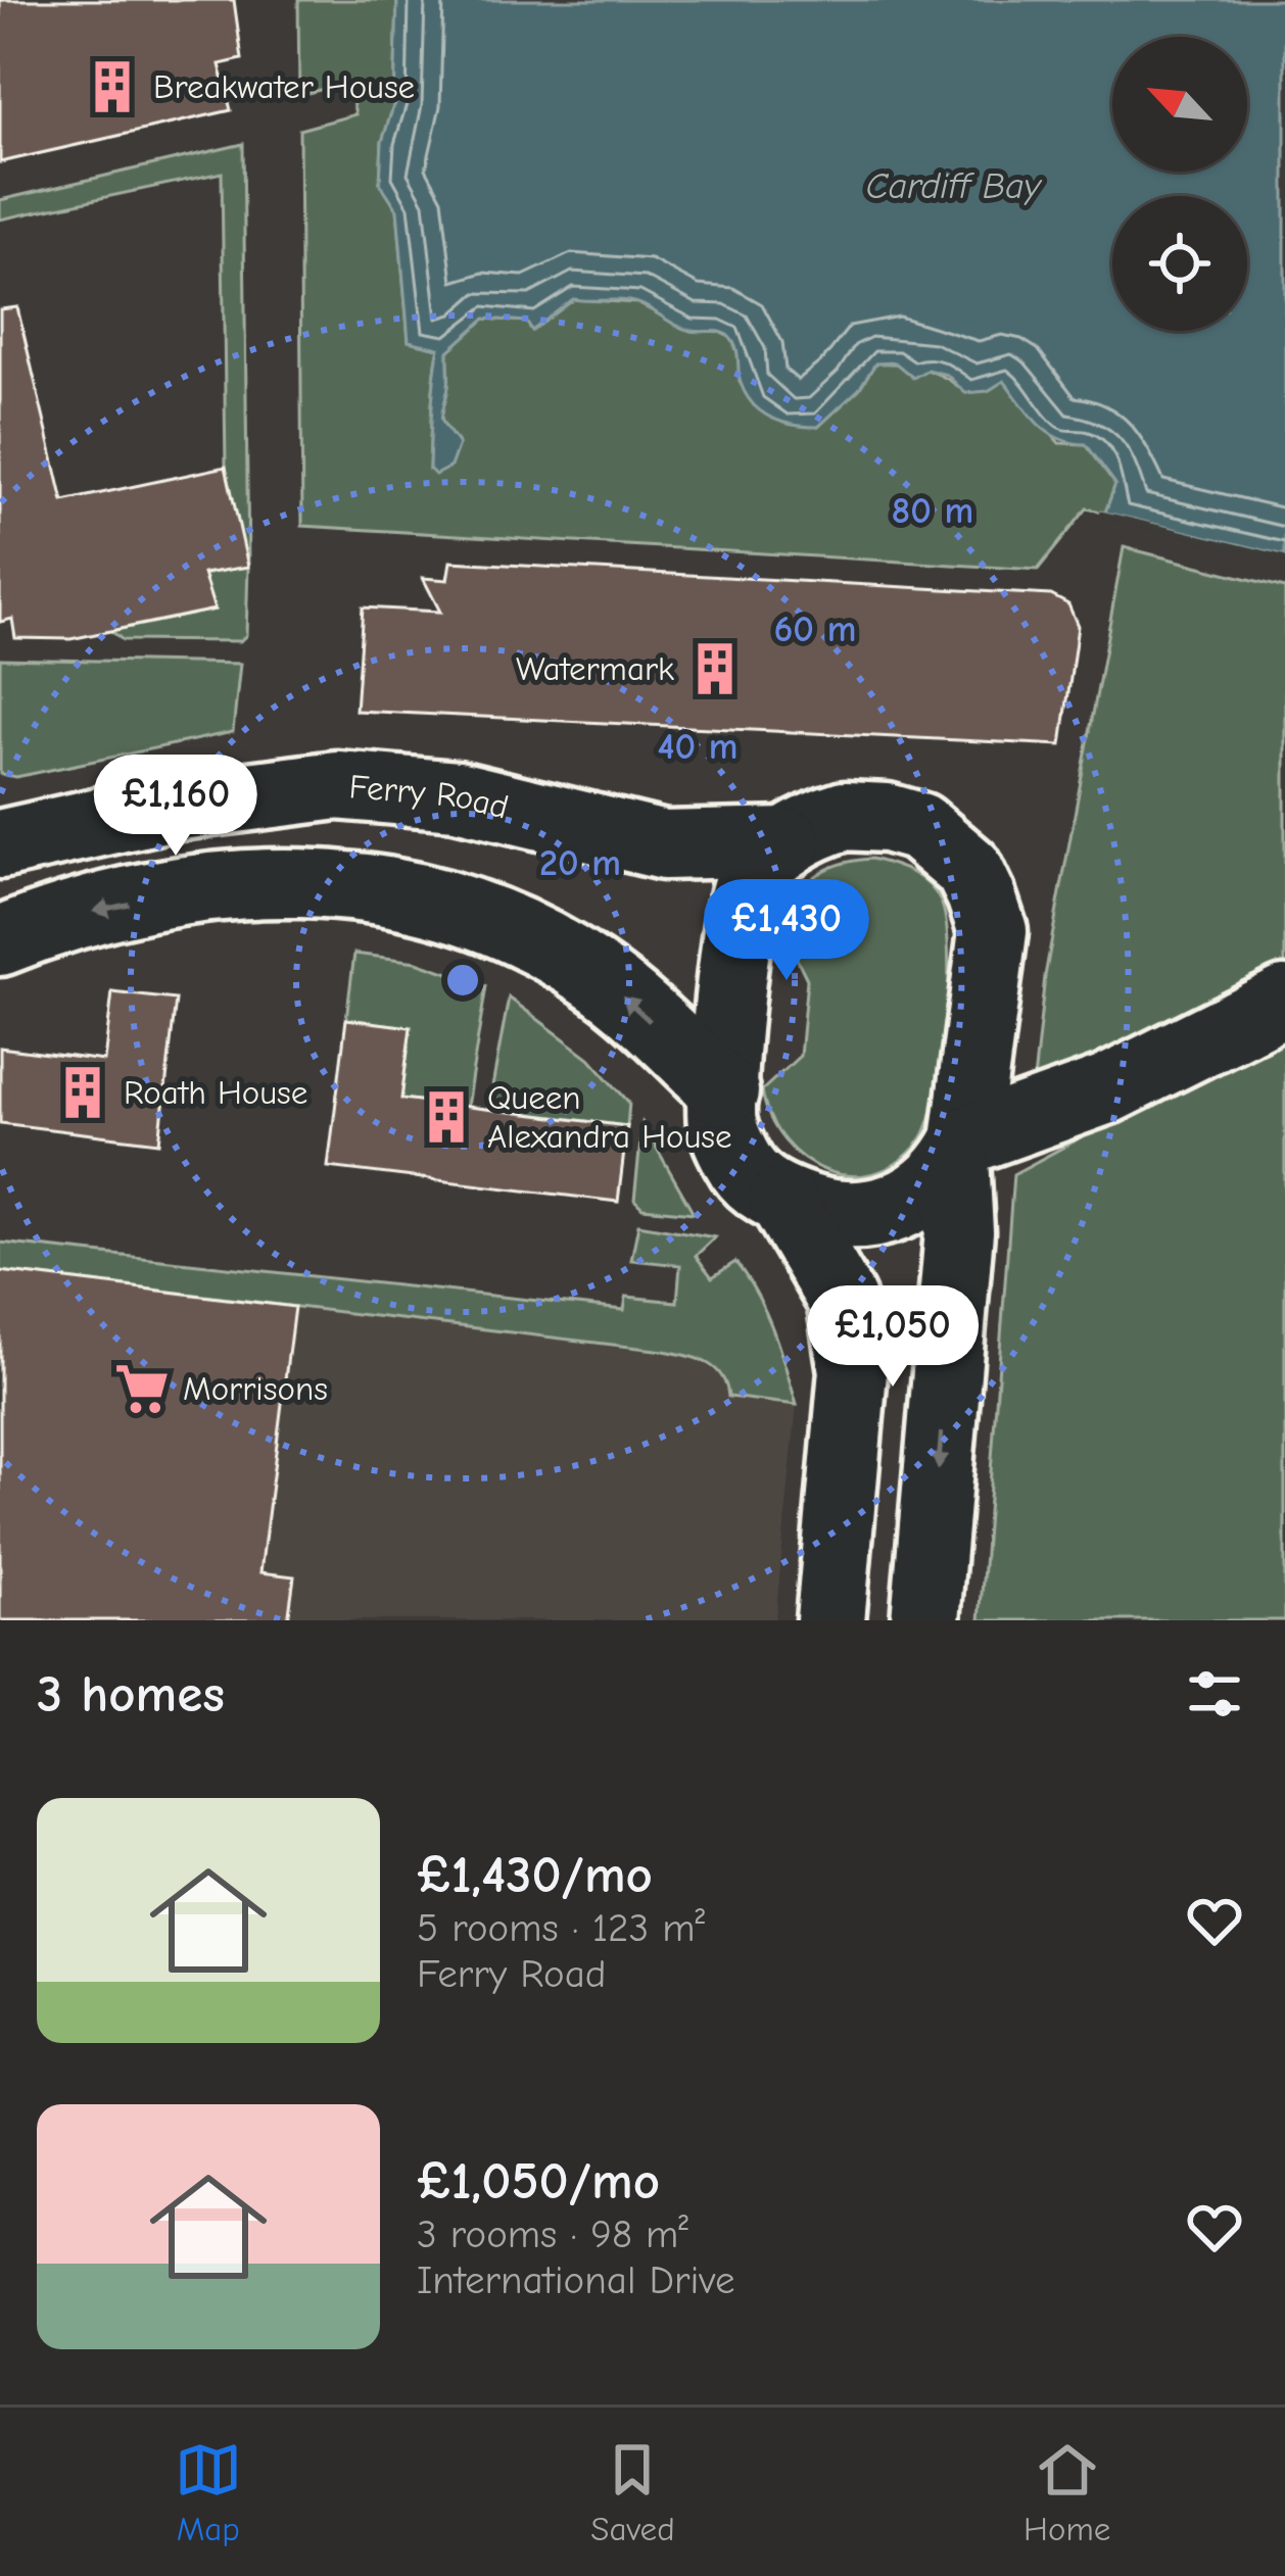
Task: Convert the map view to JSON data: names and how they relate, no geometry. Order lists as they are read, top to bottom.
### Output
{
  "streets": {
    "street": ["Ferry Road"]
  },
  "water": ["Cardiff Bay"],
  "places": {
    "building": [
      "Breakwater House",
      "Watermark",
      "Roath House",
      "Queen Alexandra House"
    ],
    "supermarket": ["Morrisons"]
  },
  "north": "top left",
  "page": {
    "price": ["£1,160", "£1,430", "£1,050"],
    "heading": "3 homes",
    "list": [
      {
        "name": "£1,430/mo",
        "note": "5 rooms · 123 m² · Ferry Road"
      },
      {
        "name": "£1,050/mo",
        "note": "3 rooms · 98 m² · International Drive"
      }
    ],
    "tabs": ["Map", "Saved", "Home"]
  },
  "rings": [
    "80 m",
    "60 m",
    "40 m",
    "20 m"
  ]
}
